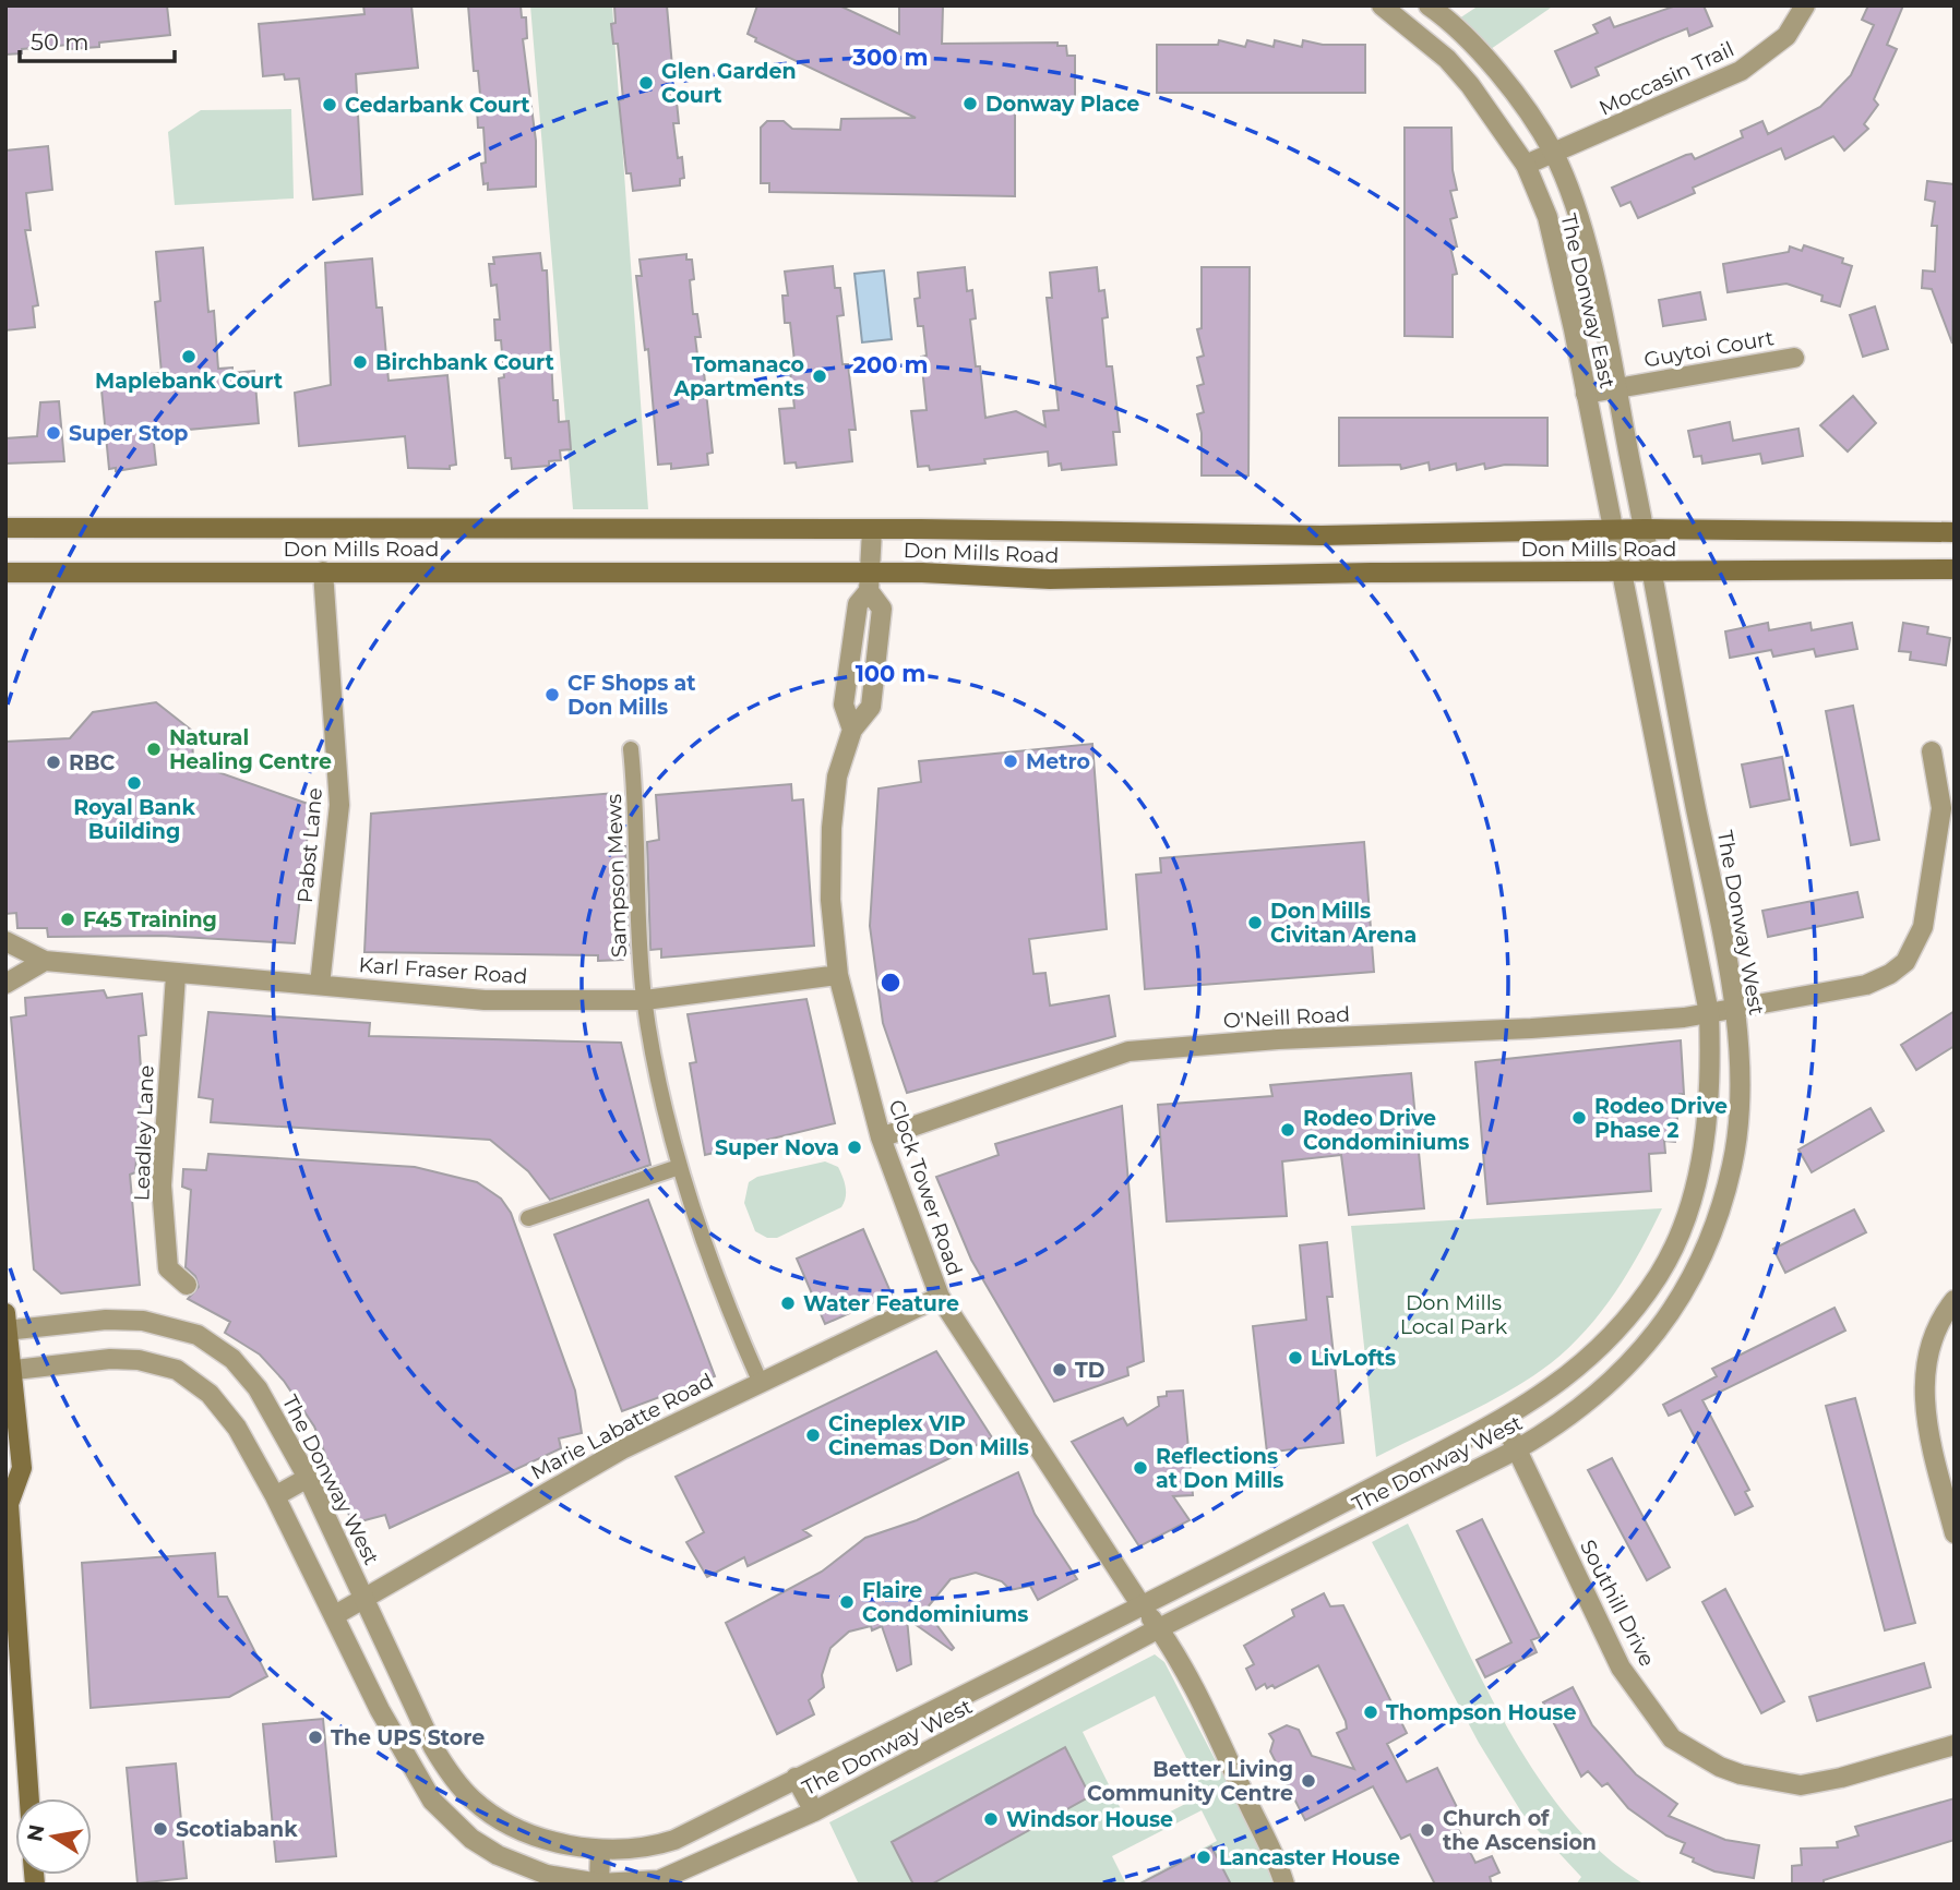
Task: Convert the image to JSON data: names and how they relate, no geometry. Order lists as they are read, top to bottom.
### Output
{
  "streets": {
    "main road": ["Don Mills Road"],
    "street": [
      "Moccasin Trail",
      "The Donway East",
      "Guytoi Court",
      "Pabst Lane",
      "Sampson Mews",
      "The Donway West",
      "Karl Fraser Road",
      "O'Neill Road",
      "Leadley Lane",
      "Clock Tower Road",
      "Marie Labatte Road",
      "Southill Drive"
    ]
  },
  "crossings": [
    ["Moccasin Trail", "The Donway East"],
    ["The Donway East", "Guytoi Court"],
    ["The Donway East", "Don Mills Road"],
    ["The Donway East", "The Donway West"],
    ["Don Mills Road", "Pabst Lane"],
    ["Don Mills Road", "The Donway West"],
    ["Don Mills Road", "Clock Tower Road"],
    ["Pabst Lane", "Karl Fraser Road"],
    ["Sampson Mews", "Karl Fraser Road"],
    ["Sampson Mews", "Marie Labatte Road"],
    ["The Donway West", "O'Neill Road"],
    ["The Donway West", "Clock Tower Road"],
    ["The Donway West", "Marie Labatte Road"],
    ["The Donway West", "Southill Drive"],
    ["Karl Fraser Road", "Leadley Lane"],
    ["Karl Fraser Road", "Clock Tower Road"],
    ["O'Neill Road", "Clock Tower Road"],
    ["Clock Tower Road", "Marie Labatte Road"]
  ],
  "parks": ["Don Mills Local Park"],
  "places": [
    "Glen Garden Court",
    "Donway Place",
    "Cedarbank Court",
    "Maplebank Court",
    "Birchbank Court",
    "Tomanaco Apartments",
    "Super Stop",
    "CF Shops at Don Mills",
    "Natural Healing Centre",
    "Metro",
    "RBC",
    "Royal Bank Building",
    "F45 Training",
    "Don Mills Civitan Arena",
    "Rodeo Drive Phase 2",
    "Rodeo Drive Condominiums",
    "Super Nova",
    "Water Feature",
    "LivLofts",
    "TD",
    "Cineplex VIP Cinemas Don Mills",
    "Reflections at Don Mills",
    "Flaire Condominiums",
    "Thompson House",
    "The UPS Store",
    "Better Living Community Centre",
    "Windsor House",
    "Scotiabank",
    "Church of the Ascension",
    "Lancaster House"
  ],
  "scale_bar": "50 m",
  "north": "left",
  "rings": ["300 m", "200 m", "100 m"]
}
